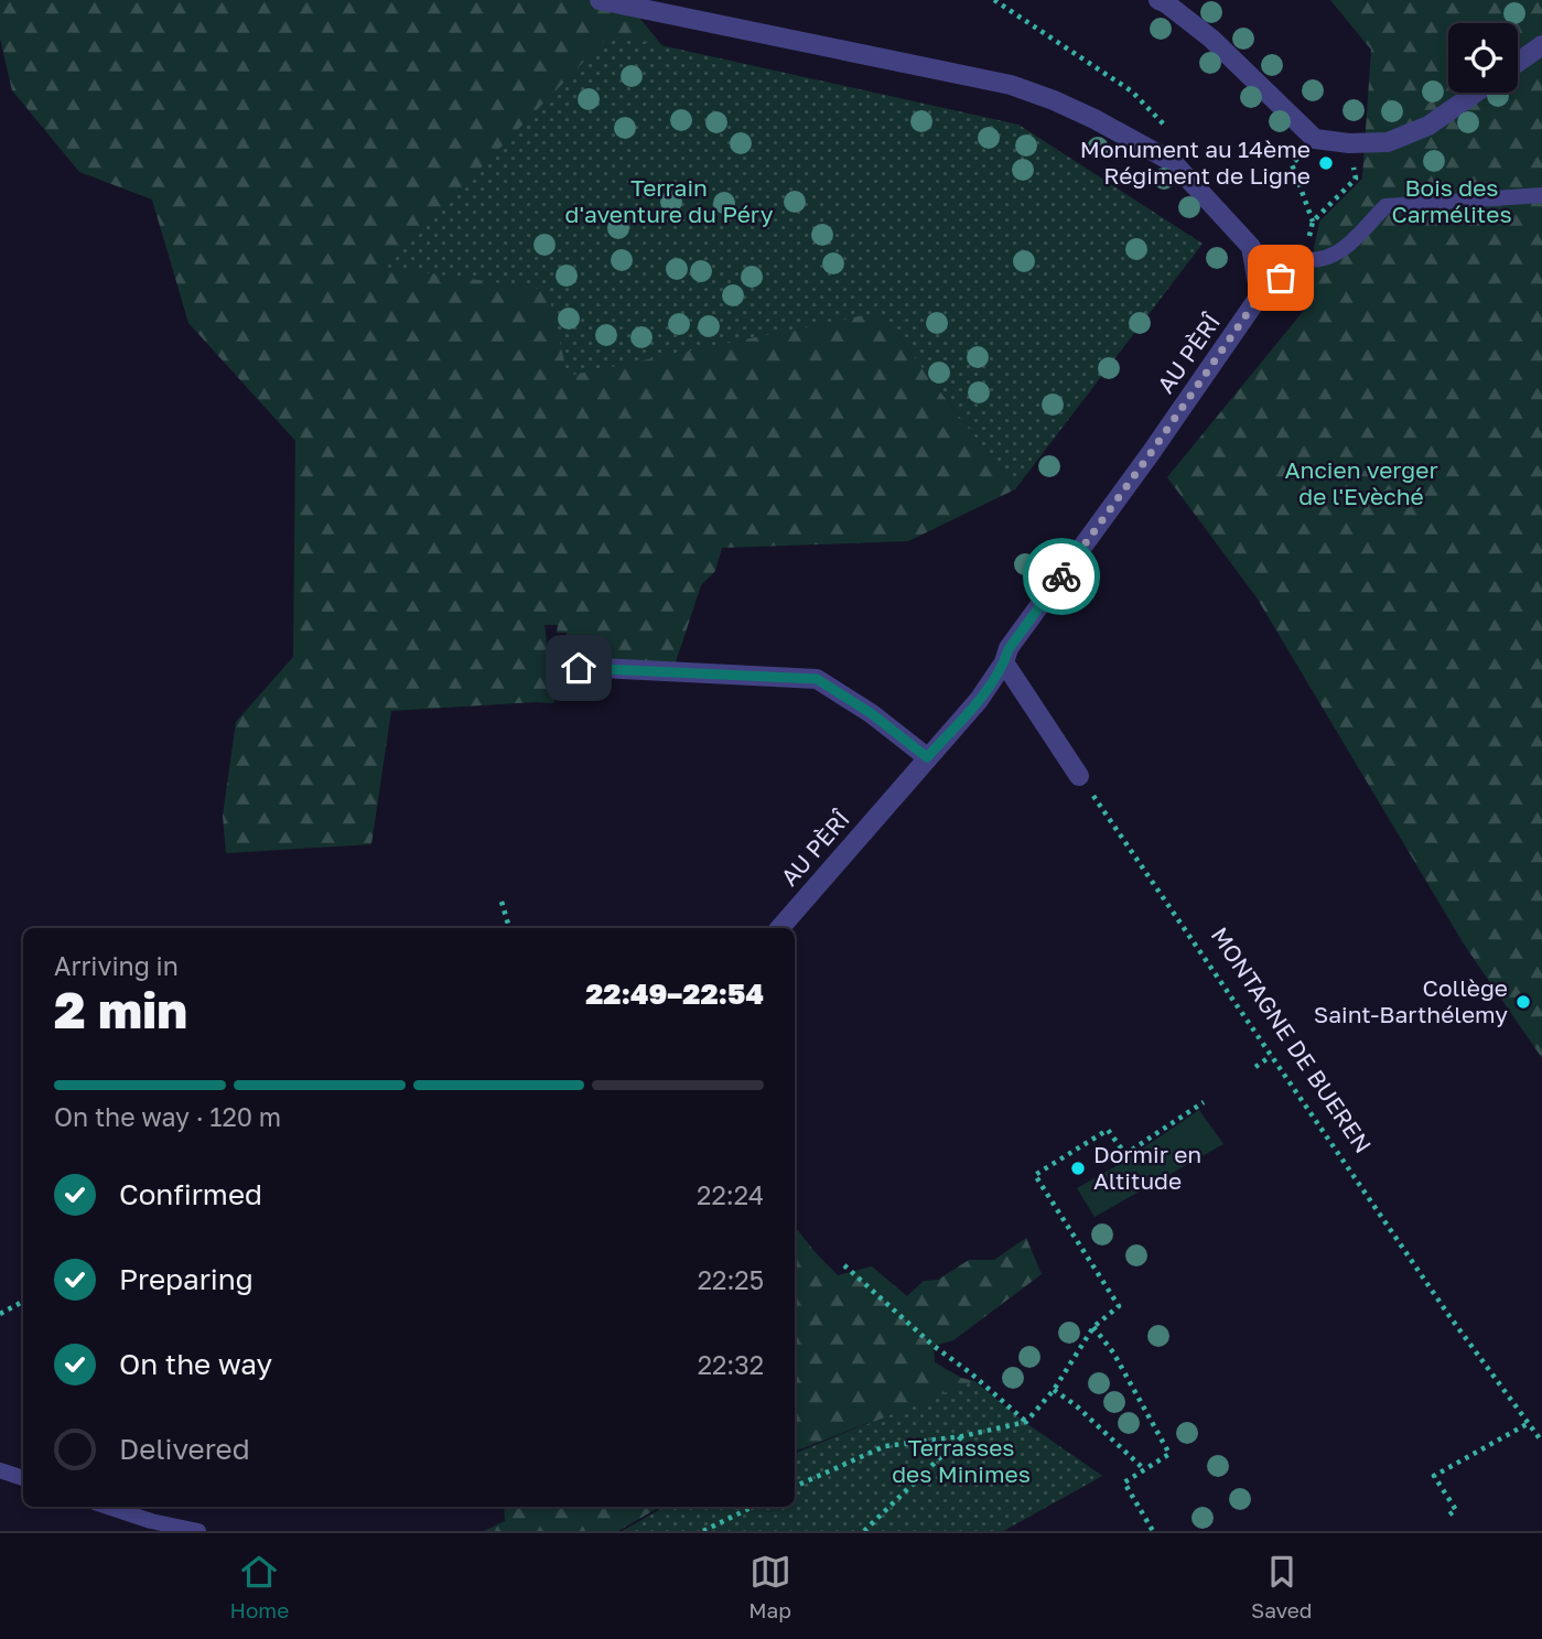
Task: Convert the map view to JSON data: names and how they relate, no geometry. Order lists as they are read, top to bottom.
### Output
{
  "streets": {
    "street": ["AU PÈRÎ"],
    "path": ["MONTAGNE DE BUEREN"]
  },
  "parks": [
    "Terrain d'aventure du Péry",
    "Bois des Carmélites",
    "Ancien verger de l'Evèché",
    "Terrasses des Minimes"
  ],
  "places": ["Monument au 14ème Régiment de Ligne", "Collège Saint-Barthélemy", "Dormir en Altitude"],
  "page": {
    "heading": ["2 min", "Arriving in", "22:49–22:54"],
    "bar": "On the way · 120 m",
    "list": [
      ["Confirmed", "22:24"],
      ["Preparing", "22:25"],
      ["On the way", "22:32"],
      "Delivered"
    ],
    "tabs": ["Home", "Map", "Saved"]
  }
}
